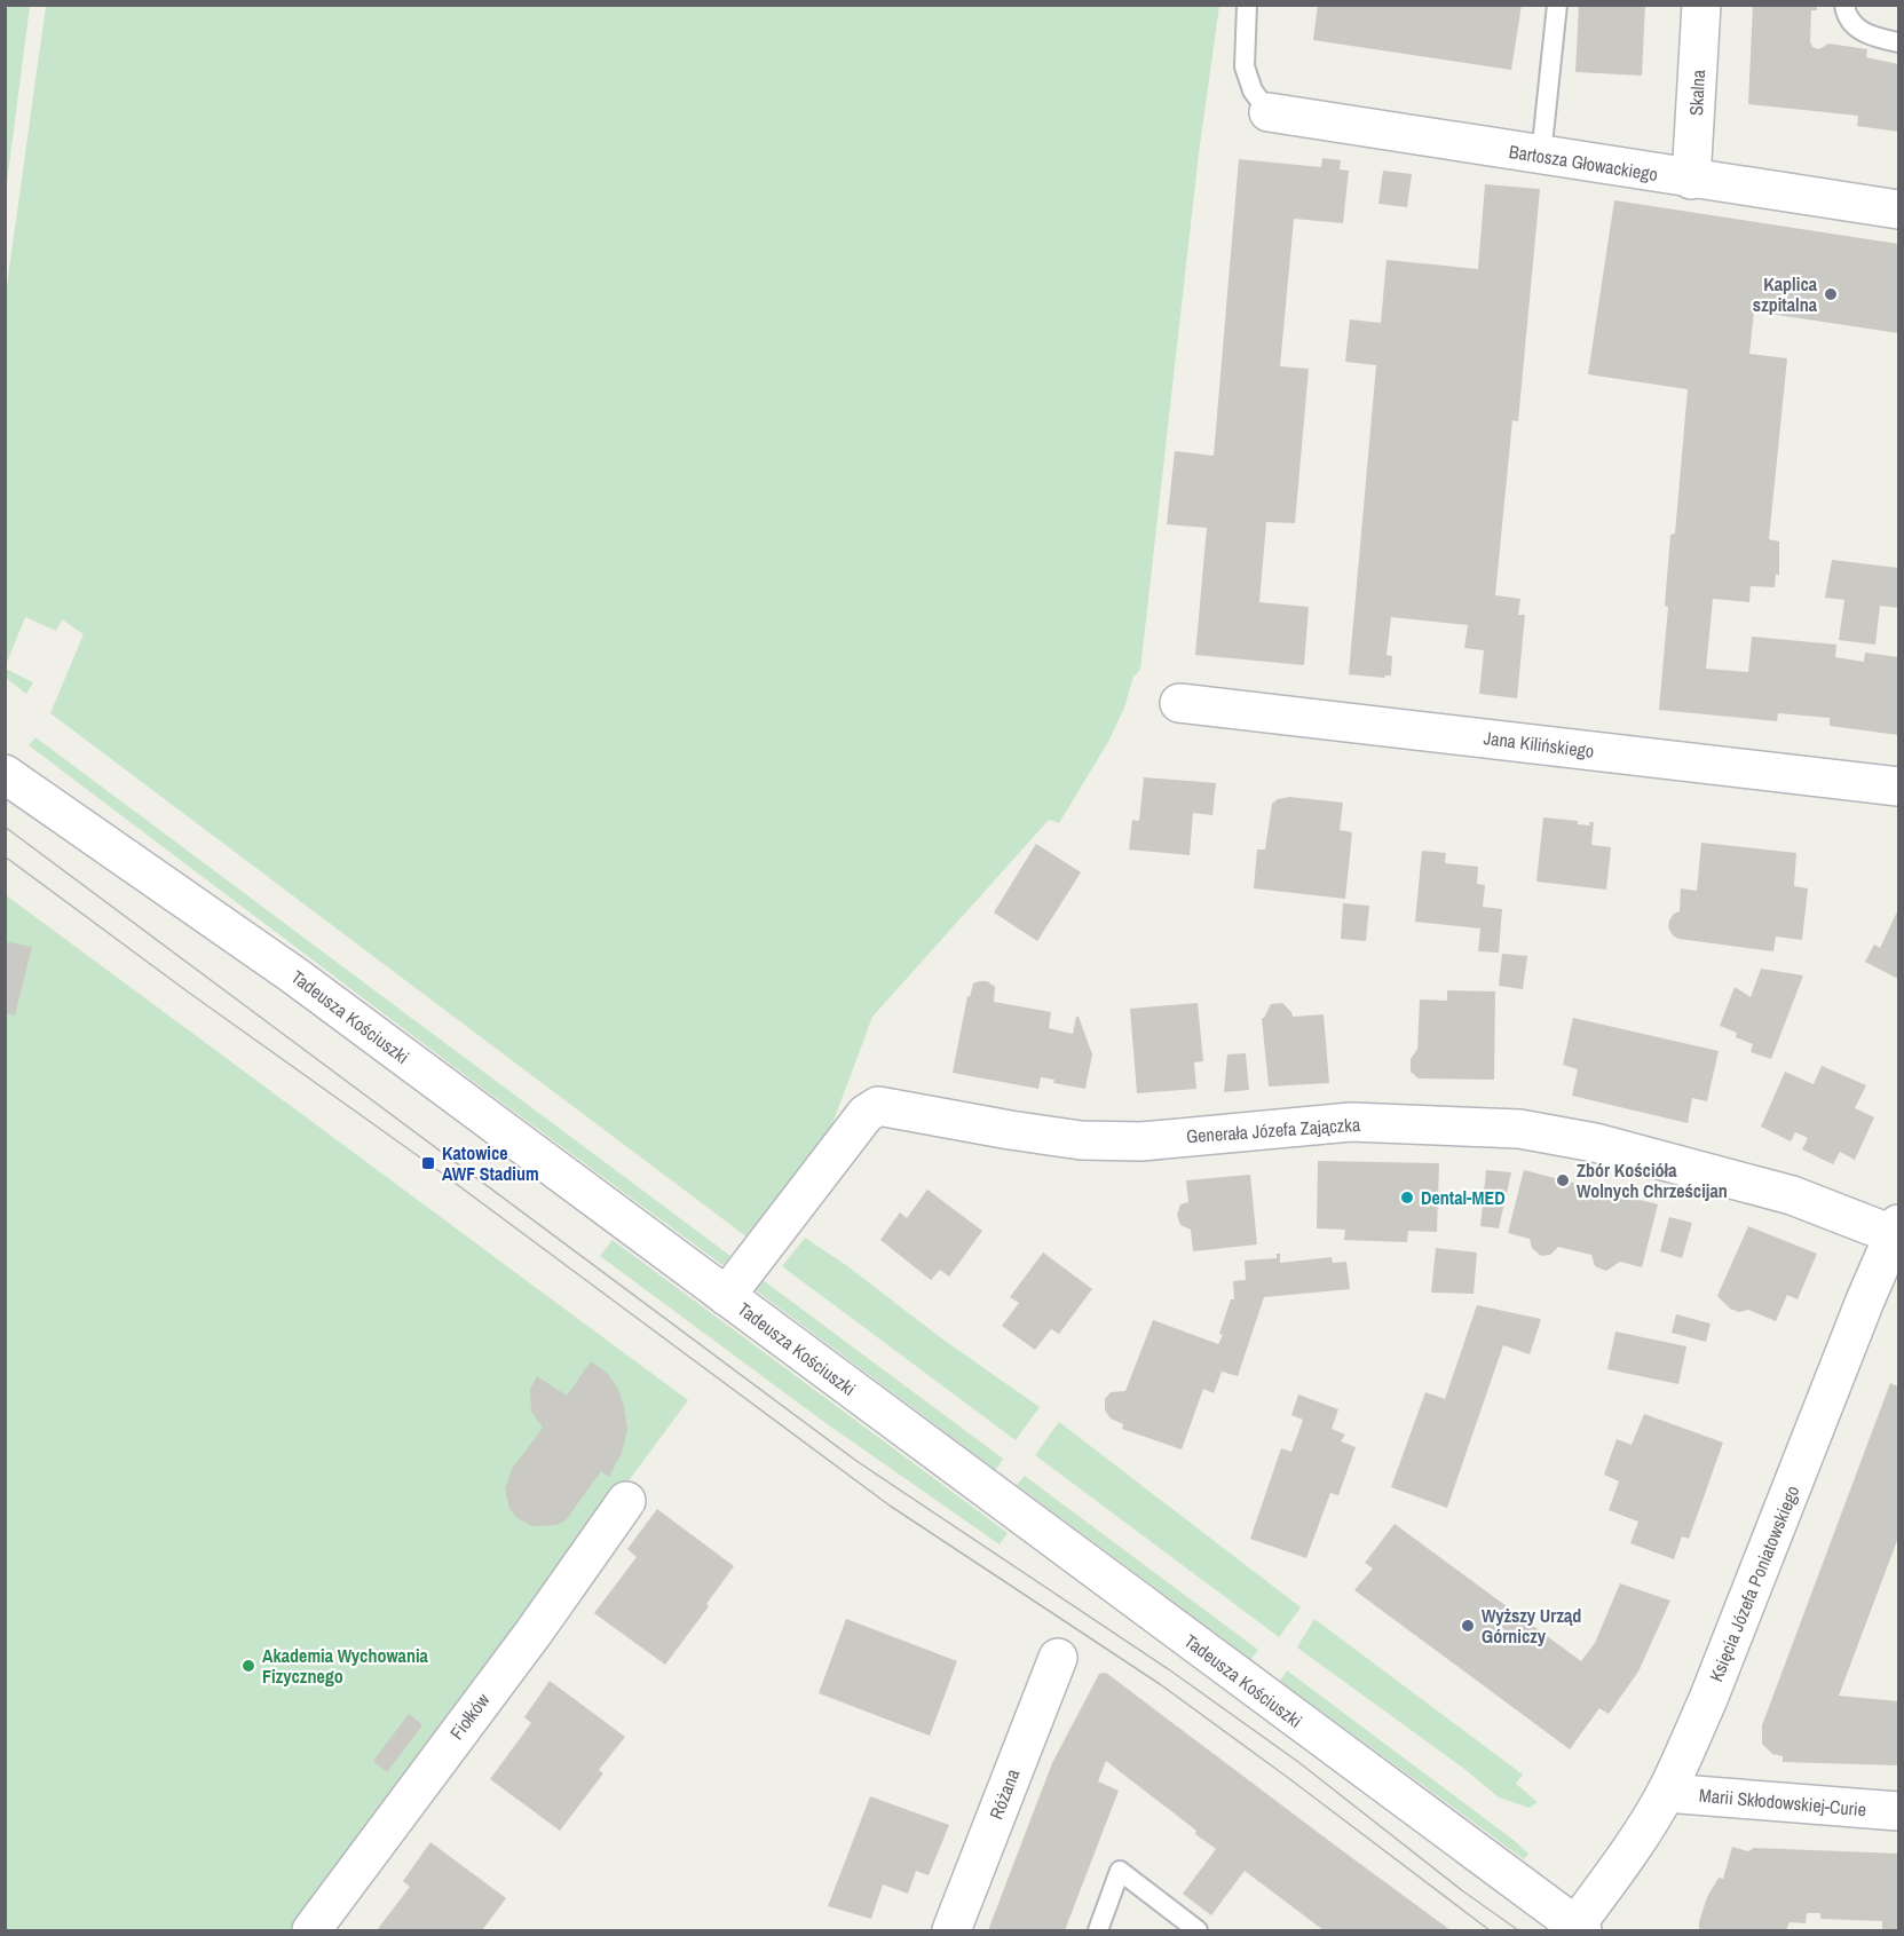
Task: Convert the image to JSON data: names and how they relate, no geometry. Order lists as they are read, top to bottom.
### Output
{
  "streets": {
    "street": [
      "Skalna",
      "Bartosza Głowackiego",
      "Jana Kilińskiego",
      "Tadeusza Kościuszki",
      "Generała Józefa Zajączka",
      "Księcia Józefa Poniatowskiego",
      "Fiołków",
      "Różana",
      "Marii Skłodowskiej-Curie"
    ]
  },
  "crossings": [
    ["Skalna", "Bartosza Głowackiego"],
    ["Tadeusza Kościuszki", "Generała Józefa Zajączka"],
    ["Tadeusza Kościuszki", "Księcia Józefa Poniatowskiego"],
    ["Generała Józefa Zajączka", "Księcia Józefa Poniatowskiego"],
    ["Księcia Józefa Poniatowskiego", "Marii Skłodowskiej-Curie"]
  ],
  "places": {
    "other": [
      "Kaplica szpitalna",
      "Zbór Kościóła Wolnych Chrześcijan",
      "Dental-MED",
      "Wyższy Urząd Górniczy",
      "Akademia Wychowania Fizycznego"
    ],
    "transit": ["Katowice AWF Stadium"]
  }
}
